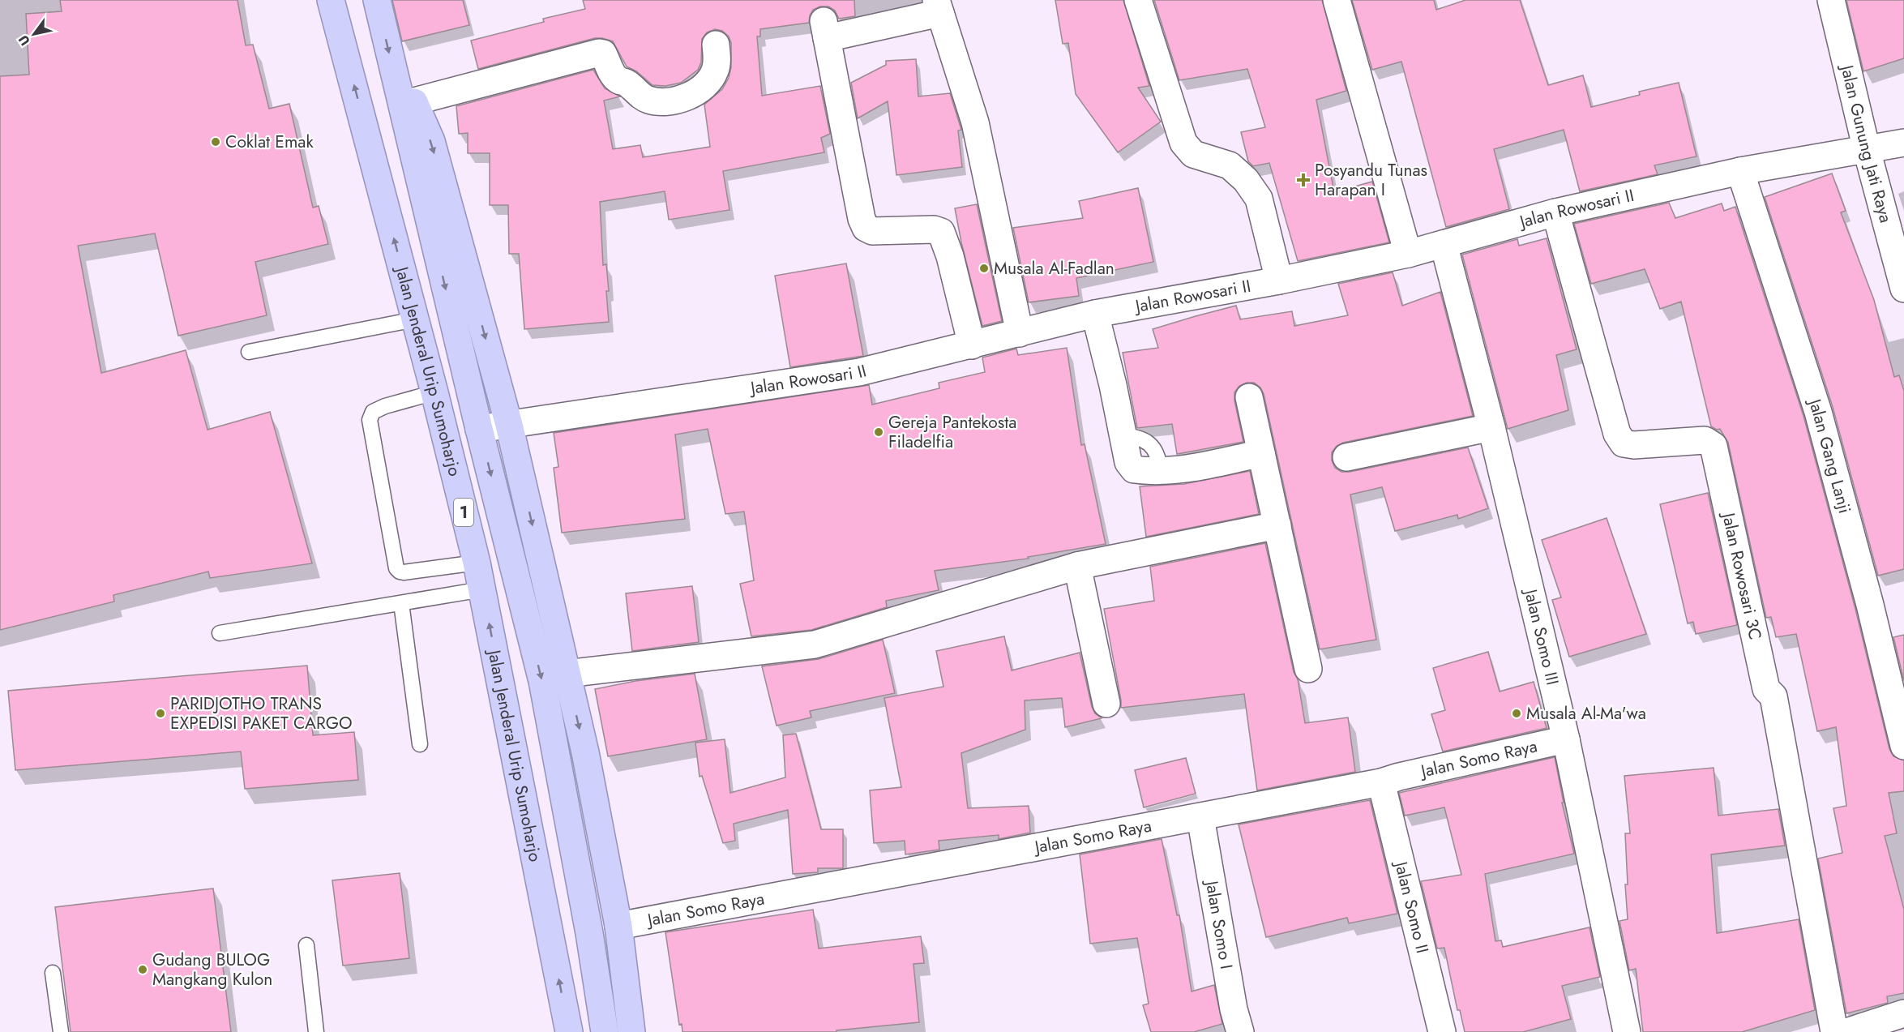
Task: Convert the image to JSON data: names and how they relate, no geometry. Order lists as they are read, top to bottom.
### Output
{
  "streets": {
    "highway": ["Jalan Jenderal Urip Sumoharjo", "1"],
    "street": [
      "Jalan Gunung Jati Raya",
      "Jalan Rowosari II",
      "Jalan Gang Lanji",
      "Jalan Rowosari 3C",
      "Jalan Somo III",
      "Jalan Somo Raya",
      "Jalan Somo II",
      "Jalan Somo I"
    ]
  },
  "crossings": [
    ["Jalan Gunung Jati Raya", "Jalan Rowosari II"],
    ["Jalan Rowosari II", "Jalan Gang Lanji"],
    ["Jalan Rowosari II", "1"],
    ["Jalan Rowosari II", "Jalan Rowosari 3C"],
    ["Jalan Rowosari II", "Jalan Somo III"],
    ["Jalan Somo III", "Jalan Somo Raya"],
    ["Jalan Somo Raya", "Jalan Somo II"],
    ["Jalan Somo Raya", "Jalan Somo I"]
  ],
  "places": {
    "other": [
      "Coklat Emak",
      "Musala Al-Fadlan",
      "Gereja Pantekosta Filadelfia",
      "PARIDJOTHO TRANS EXPEDISI PAKET CARGO",
      "Musala Al-Ma'wa",
      "Gudang BULOG Mangkang Kulon"
    ],
    "health": ["Posyandu Tunas Harapan I"]
  },
  "north": "bottom left"
}
